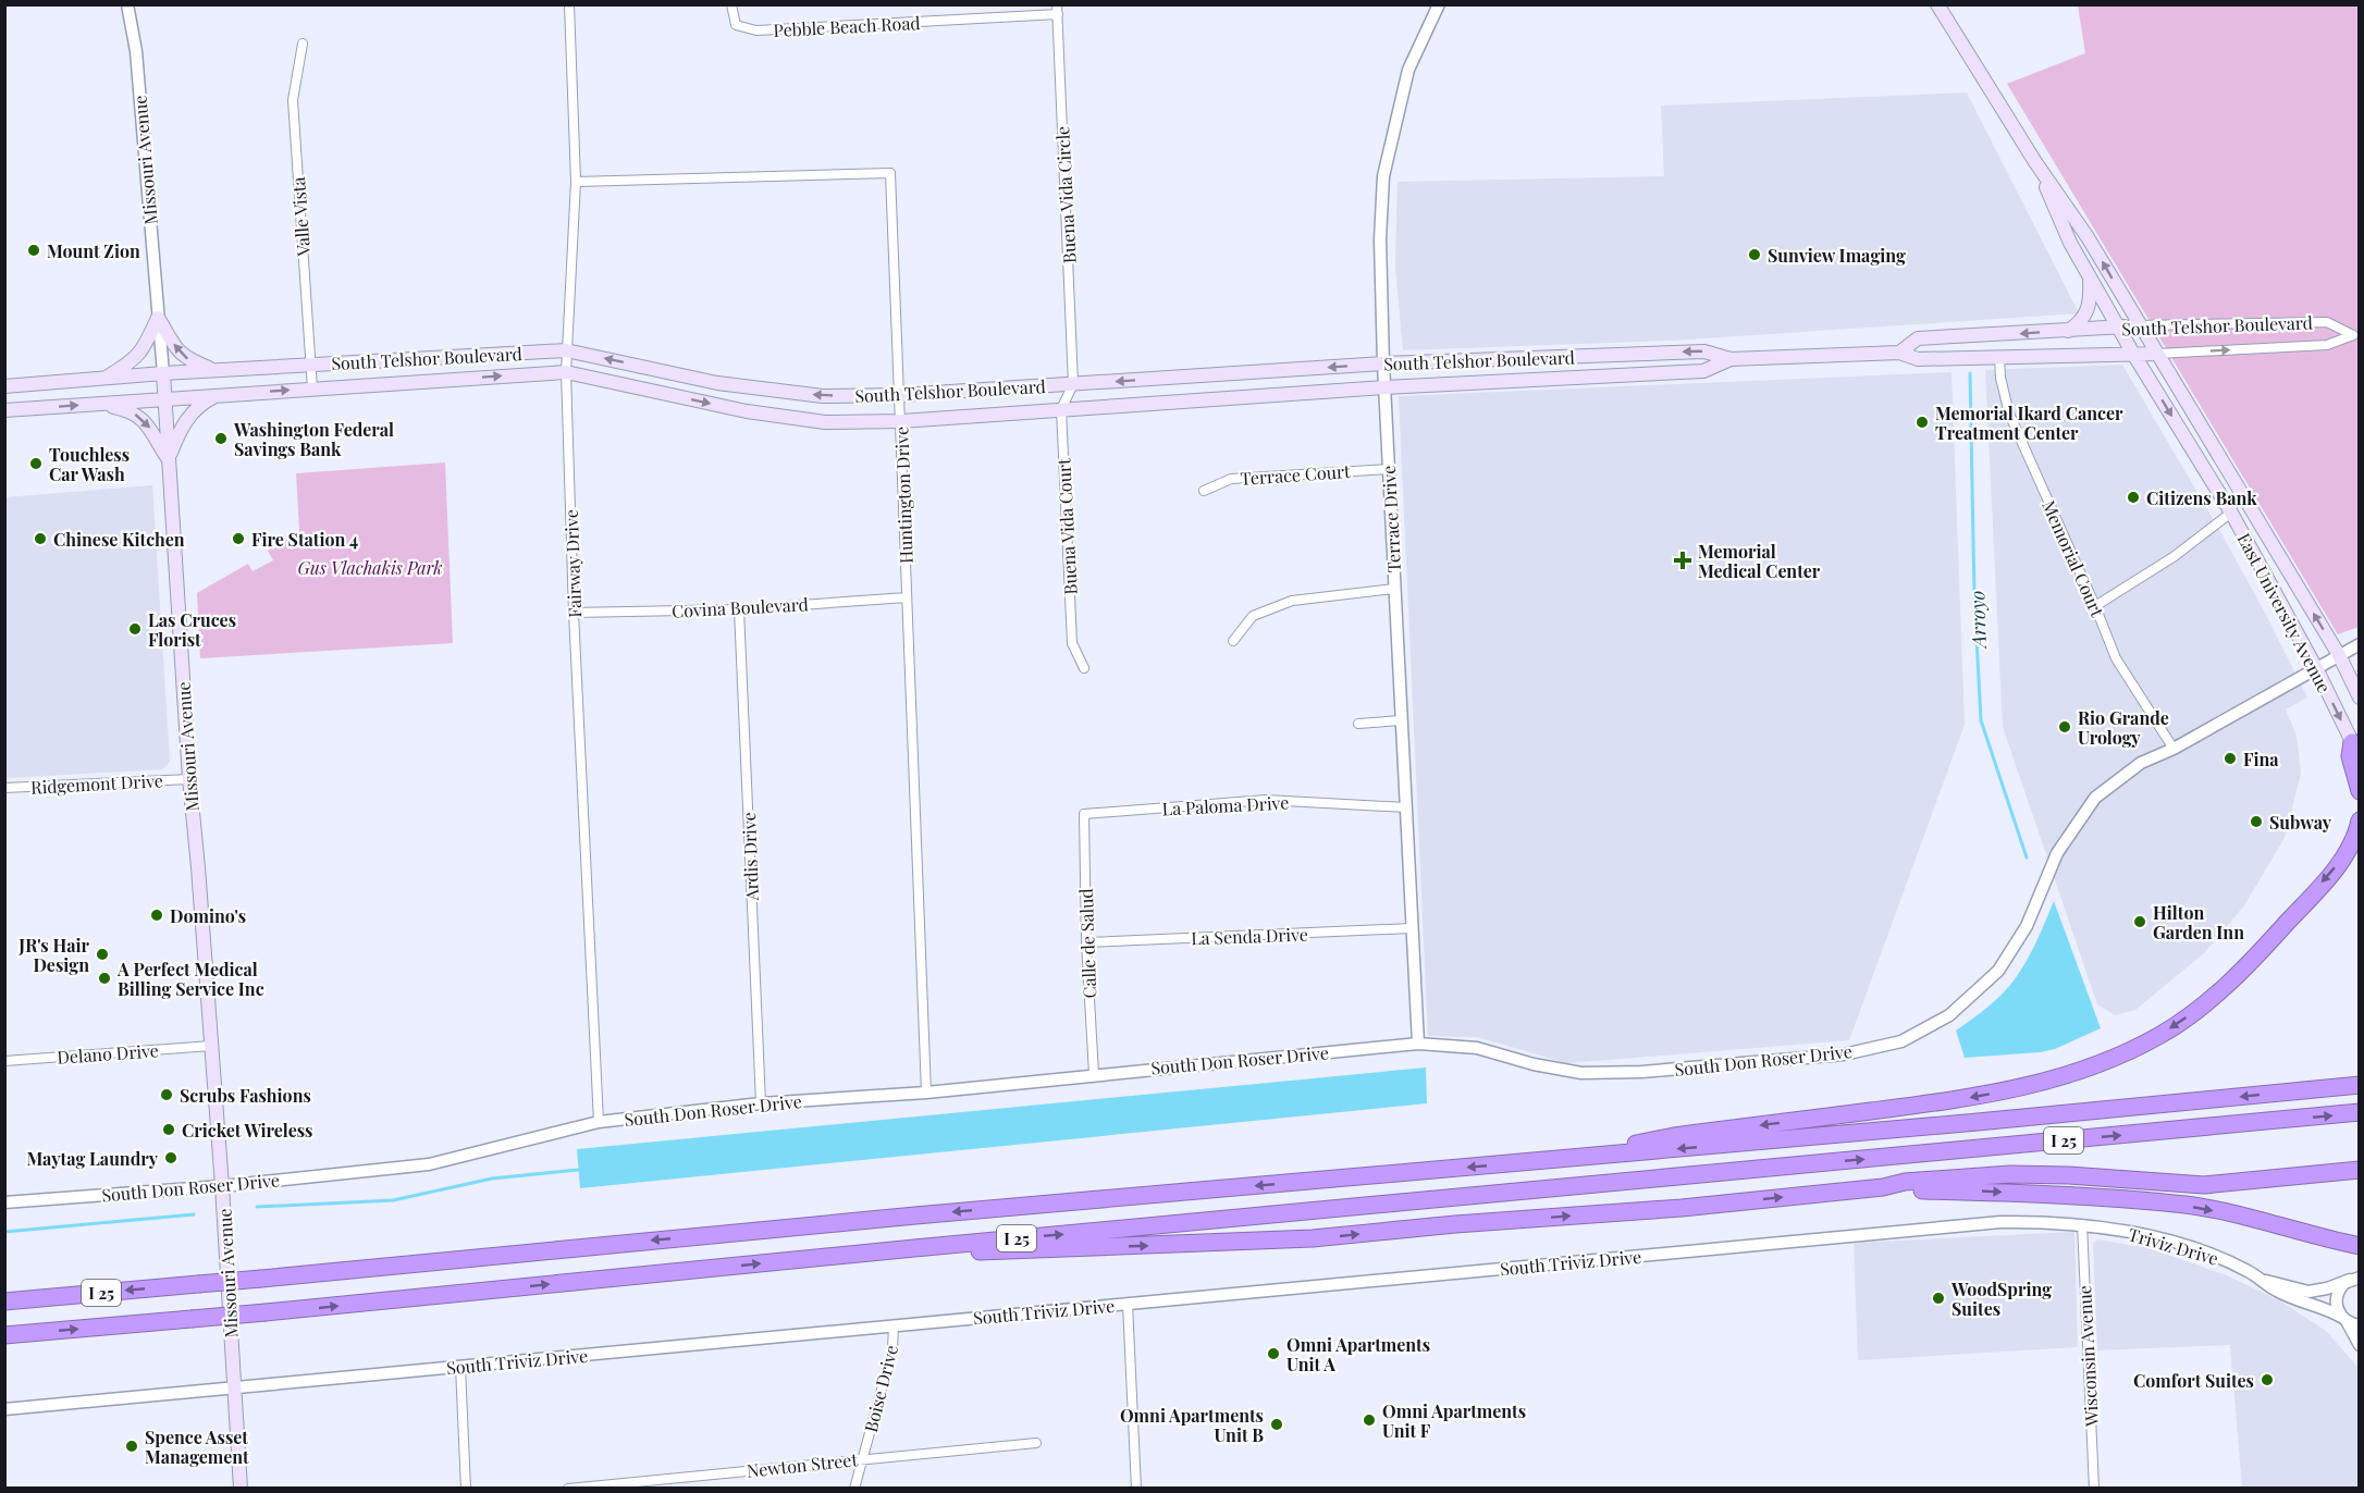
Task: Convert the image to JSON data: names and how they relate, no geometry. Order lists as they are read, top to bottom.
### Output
{
  "streets": {
    "highway": ["I 25"],
    "main road": ["Missouri Avenue", "South Telshor Boulevard", "East University Avenue"],
    "street": [
      "Pebble Beach Road",
      "Buena Vida Circle",
      "Valle Vista",
      "Terrace Court",
      "Huntington Drive",
      "Terrace Drive",
      "Buena Vida Court",
      "Memorial Court",
      "Fairway Drive",
      "Covina Boulevard",
      "Ridgemont Drive",
      "La Paloma Drive",
      "Ardis Drive",
      "La Senda Drive",
      "Calle de Salud",
      "Delano Drive",
      "South Don Roser Drive",
      "Triviz Drive",
      "South Triviz Drive",
      "Wisconsin Avenue",
      "Boise Drive",
      "Newton Street"
    ]
  },
  "crossings": [
    ["Pebble Beach Road", "Buena Vida Circle"],
    ["Missouri Avenue", "South Telshor Boulevard"],
    ["Missouri Avenue", "Ridgemont Drive"],
    ["Missouri Avenue", "Delano Drive"],
    ["Missouri Avenue", "South Don Roser Drive"],
    ["Missouri Avenue", "South Triviz Drive"],
    ["Buena Vida Circle", "South Telshor Boulevard"],
    ["Buena Vida Circle", "Buena Vida Court"],
    ["Valle Vista", "South Telshor Boulevard"],
    ["South Telshor Boulevard", "Huntington Drive"],
    ["South Telshor Boulevard", "Terrace Drive"],
    ["South Telshor Boulevard", "Buena Vida Court"],
    ["South Telshor Boulevard", "Memorial Court"],
    ["South Telshor Boulevard", "Fairway Drive"],
    ["South Telshor Boulevard", "East University Avenue"],
    ["Terrace Court", "Terrace Drive"],
    ["Huntington Drive", "Fairway Drive"],
    ["Huntington Drive", "Covina Boulevard"],
    ["Huntington Drive", "South Don Roser Drive"],
    ["Terrace Drive", "La Paloma Drive"],
    ["Terrace Drive", "La Senda Drive"],
    ["Terrace Drive", "South Don Roser Drive"],
    ["Memorial Court", "South Don Roser Drive"],
    ["Fairway Drive", "Covina Boulevard"],
    ["Fairway Drive", "South Don Roser Drive"],
    ["Covina Boulevard", "Ardis Drive"],
    ["East University Avenue", "South Don Roser Drive"],
    ["La Paloma Drive", "Calle de Salud"],
    ["Ardis Drive", "South Don Roser Drive"],
    ["La Senda Drive", "Calle de Salud"],
    ["Calle de Salud", "South Don Roser Drive"],
    ["Triviz Drive", "South Triviz Drive"],
    ["Triviz Drive", "Wisconsin Avenue"],
    ["South Triviz Drive", "Wisconsin Avenue"],
    ["South Triviz Drive", "Boise Drive"],
    ["Boise Drive", "Newton Street"]
  ],
  "water": ["Arroyo"],
  "parks": ["Gus Vlachakis Park"],
  "places": {
    "other": [
      "Mount Zion",
      "Sunview Imaging",
      "Memorial Ikard Cancer Treatment Center",
      "Washington Federal Savings Bank",
      "Touchless Car Wash",
      "Citizens Bank",
      "Chinese Kitchen",
      "Fire Station 4",
      "Las Cruces Florist",
      "Rio Grande Urology",
      "Fina",
      "Subway",
      "Domino's",
      "Hilton Garden Inn",
      "JR's Hair Design",
      "A Perfect Medical Billing Service Inc",
      "Scrubs Fashions",
      "Cricket Wireless",
      "Maytag Laundry",
      "WoodSpring Suites",
      "Omni Apartments Unit A",
      "Comfort Suites",
      "Omni Apartments Unit F",
      "Omni Apartments Unit B",
      "Spence Asset Management"
    ],
    "health": ["Memorial Medical Center"]
  }
}
